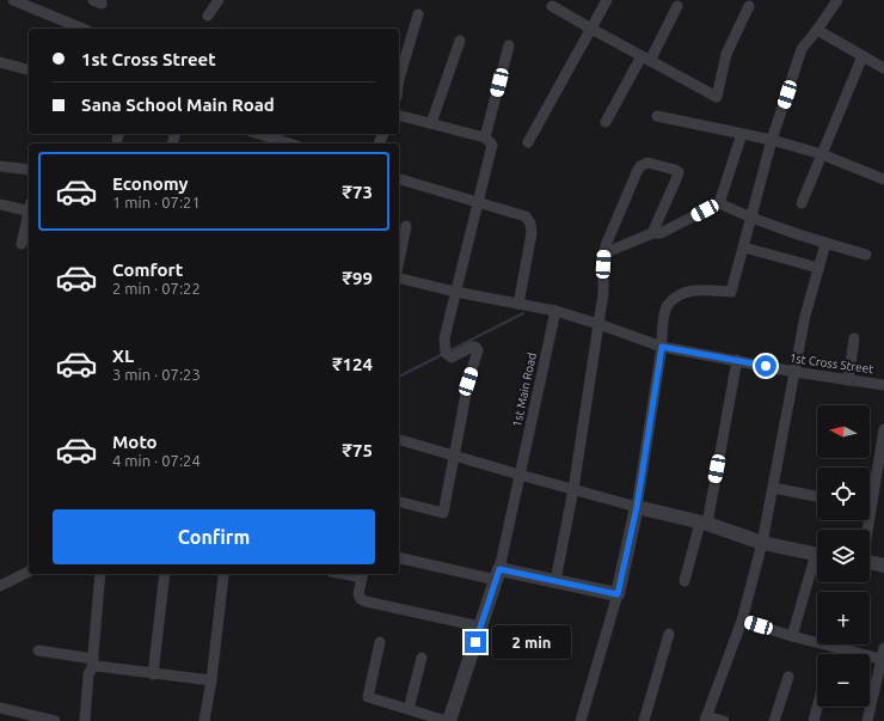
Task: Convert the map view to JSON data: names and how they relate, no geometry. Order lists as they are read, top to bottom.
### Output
{
  "streets": {
    "street": ["1st Cross Street", "1st Main Road"]
  },
  "crossings": [
    ["1st Cross Street", "1st Main Road"]
  ],
  "north": "left",
  "page": {
    "banner": ["1st Cross Street", "Sana School Main Road"],
    "list": [
      {
        "name": "Economy",
        "note": "1 min · 07:21",
        "value": "₹73"
      },
      {
        "name": "Comfort",
        "note": "2 min · 07:22",
        "value": "₹99"
      },
      {
        "name": "XL",
        "note": "3 min · 07:23",
        "value": "₹124"
      },
      {
        "name": "Moto",
        "note": "4 min · 07:24",
        "value": "₹75"
      }
    ],
    "map_buttons": ["+", "−"],
    "buttons": "Confirm",
    "bubble": "2 min"
  }
}
